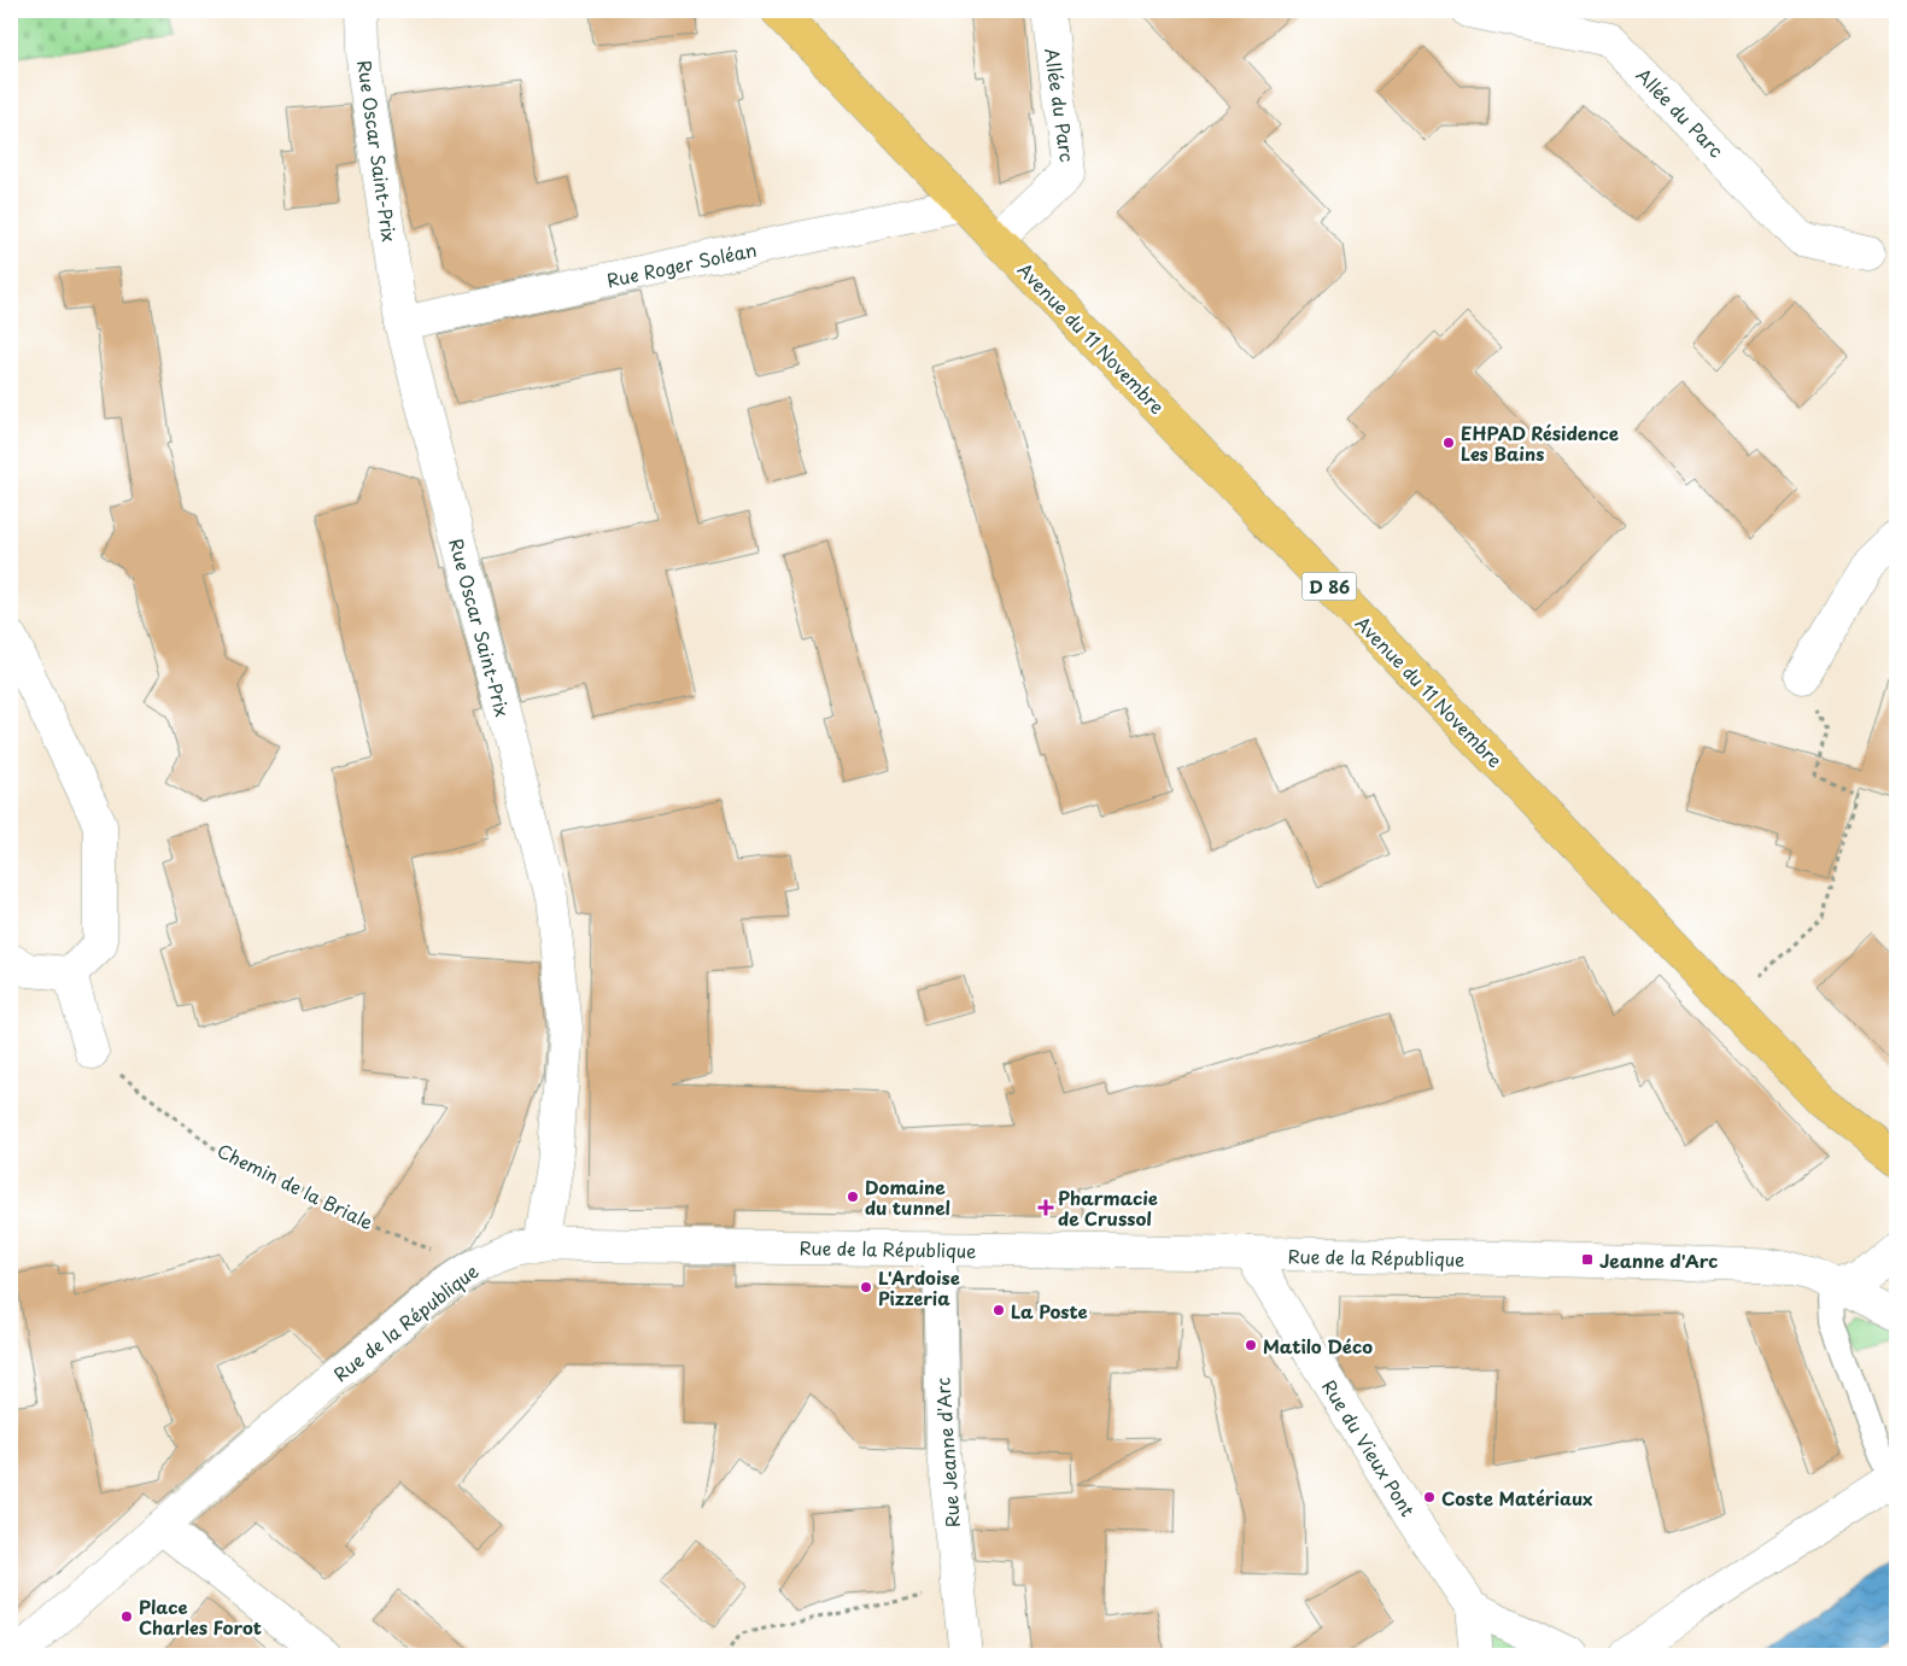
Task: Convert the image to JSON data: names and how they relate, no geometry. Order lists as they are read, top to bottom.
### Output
{
  "streets": {
    "main road": ["Avenue du 11 Novembre", "D 86"],
    "street": [
      "Allée du Parc",
      "Rue Oscar Saint-Prix",
      "Rue Roger Soléan",
      "Rue de la République",
      "Rue du Vieux Pont",
      "Rue Jeanne d'Arc"
    ],
    "path": ["Chemin de la Briale"]
  },
  "crossings": [
    ["Allée du Parc", "Avenue du 11 Novembre"],
    ["Rue Oscar Saint-Prix", "Rue Roger Soléan"],
    ["Rue Oscar Saint-Prix", "Rue de la République"],
    ["Rue Roger Soléan", "Avenue du 11 Novembre"],
    ["Rue de la République", "Rue du Vieux Pont"],
    ["Rue de la République", "Rue Jeanne d'Arc"]
  ],
  "places": {
    "other": [
      "EHPAD Résidence Les Bains",
      "Domaine du tunnel",
      "L'Ardoise Pizzeria",
      "La Poste",
      "Matilo Déco",
      "Coste Matériaux",
      "Place Charles Forot"
    ],
    "health": ["Pharmacie de Crussol"],
    "transit": ["Jeanne d'Arc"]
  }
}
